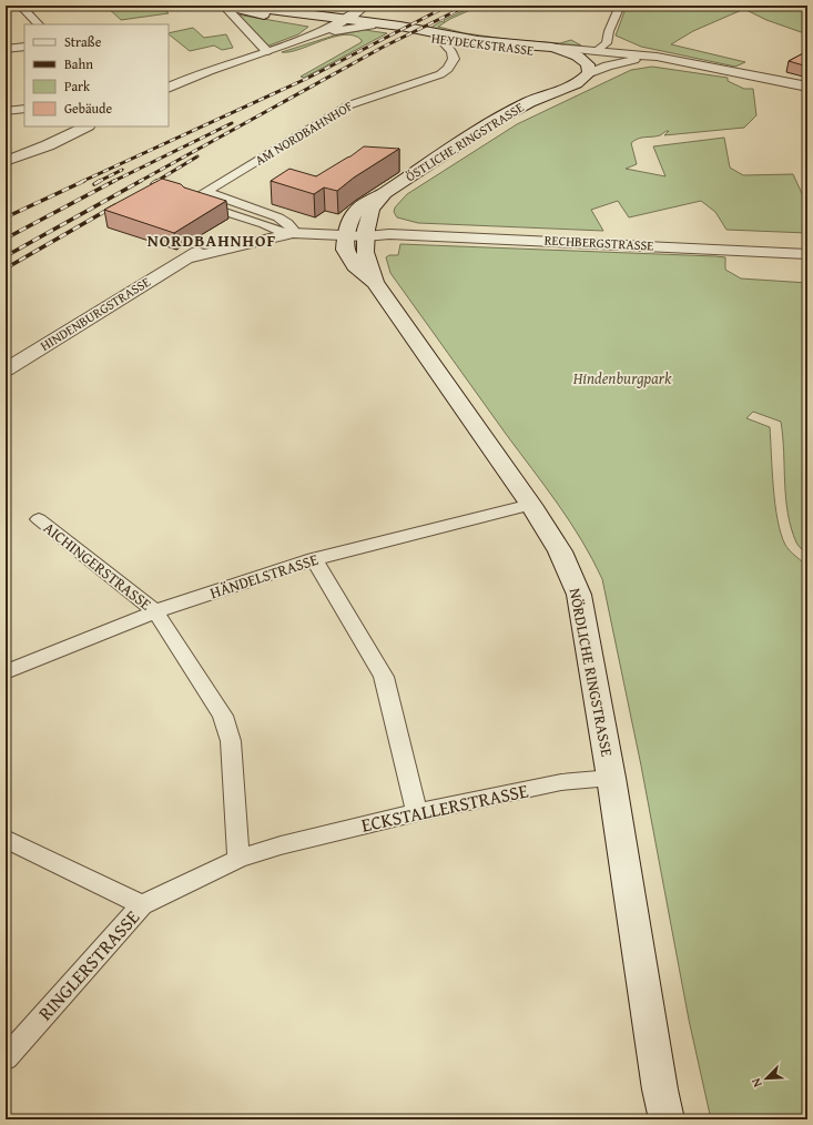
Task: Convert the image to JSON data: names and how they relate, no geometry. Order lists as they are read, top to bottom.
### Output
{
  "streets": {
    "main road": ["HEYDECKSTRASSE", "ÖSTLICHE RINGSTRASSE", "NÖRDLICHE RINGSTRASSE"],
    "street": [
      "AM NORDBAHNHOF",
      "RECHBERGSTRASSE",
      "HINDENBURGSTRASSE",
      "AICHINGERSTRASSE",
      "HÄNDELSTRASSE",
      "ECKSTALLERSTRASSE",
      "RINGLERSTRASSE"
    ]
  },
  "crossings": [
    ["HEYDECKSTRASSE", "AM NORDBAHNHOF"],
    ["HEYDECKSTRASSE", "ÖSTLICHE RINGSTRASSE"],
    ["AM NORDBAHNHOF", "HINDENBURGSTRASSE"],
    ["ÖSTLICHE RINGSTRASSE", "RECHBERGSTRASSE"],
    ["ÖSTLICHE RINGSTRASSE", "HINDENBURGSTRASSE"],
    ["ÖSTLICHE RINGSTRASSE", "NÖRDLICHE RINGSTRASSE"],
    ["RECHBERGSTRASSE", "HINDENBURGSTRASSE"],
    ["RECHBERGSTRASSE", "NÖRDLICHE RINGSTRASSE"],
    ["HINDENBURGSTRASSE", "NÖRDLICHE RINGSTRASSE"],
    ["AICHINGERSTRASSE", "HÄNDELSTRASSE"],
    ["AICHINGERSTRASSE", "RINGLERSTRASSE"],
    ["HÄNDELSTRASSE", "NÖRDLICHE RINGSTRASSE"],
    ["NÖRDLICHE RINGSTRASSE", "ECKSTALLERSTRASSE"],
    ["ECKSTALLERSTRASSE", "RINGLERSTRASSE"]
  ],
  "districts": ["NORDBAHNHOF"],
  "parks": ["Hindenburgpark"],
  "legend": [
    "Straße",
    "Bahn",
    "Park",
    "Gebäude"
  ],
  "north": "bottom left"
}
